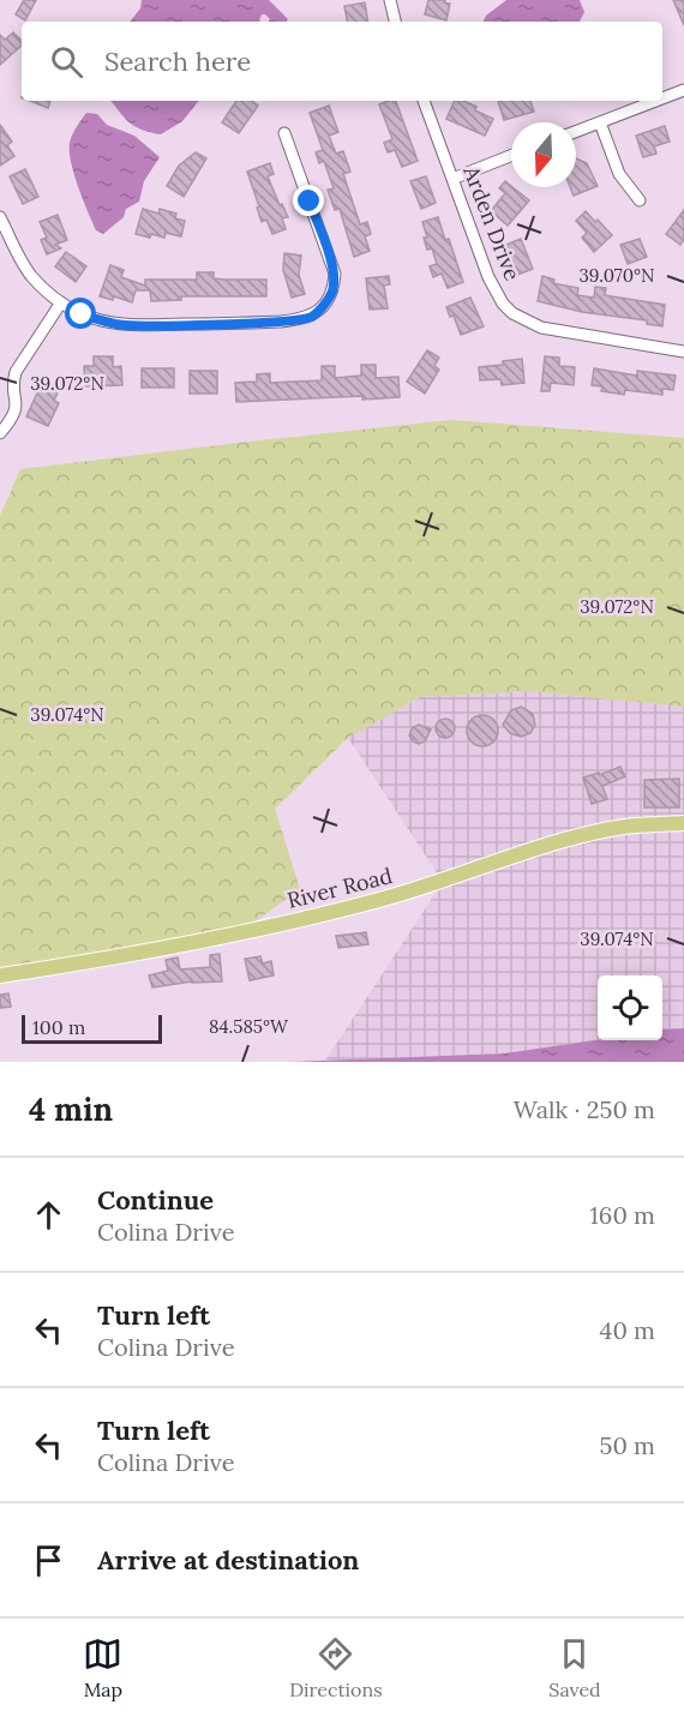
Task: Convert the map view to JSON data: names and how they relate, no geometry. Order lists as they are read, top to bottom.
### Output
{
  "streets": {
    "main road": ["River Road"],
    "street": ["Arden Drive"]
  },
  "scale_bar": "100 m",
  "north": "bottom",
  "page": {
    "search": "Search here",
    "scale": "100 m",
    "heading": ["4 min", "Walk · 250 m"],
    "list": [
      ["Continue", "Colina Drive", "160 m"],
      ["Turn left", "Colina Drive", "40 m"],
      ["Turn left", "Colina Drive", "50 m"],
      "Arrive at destination"
    ],
    "nav": ["Map", "Directions", "Saved"]
  },
  "coordinates": [
    "39.070°N",
    "39.072°N",
    "39.074°N",
    "84.585°W"
  ]
}
